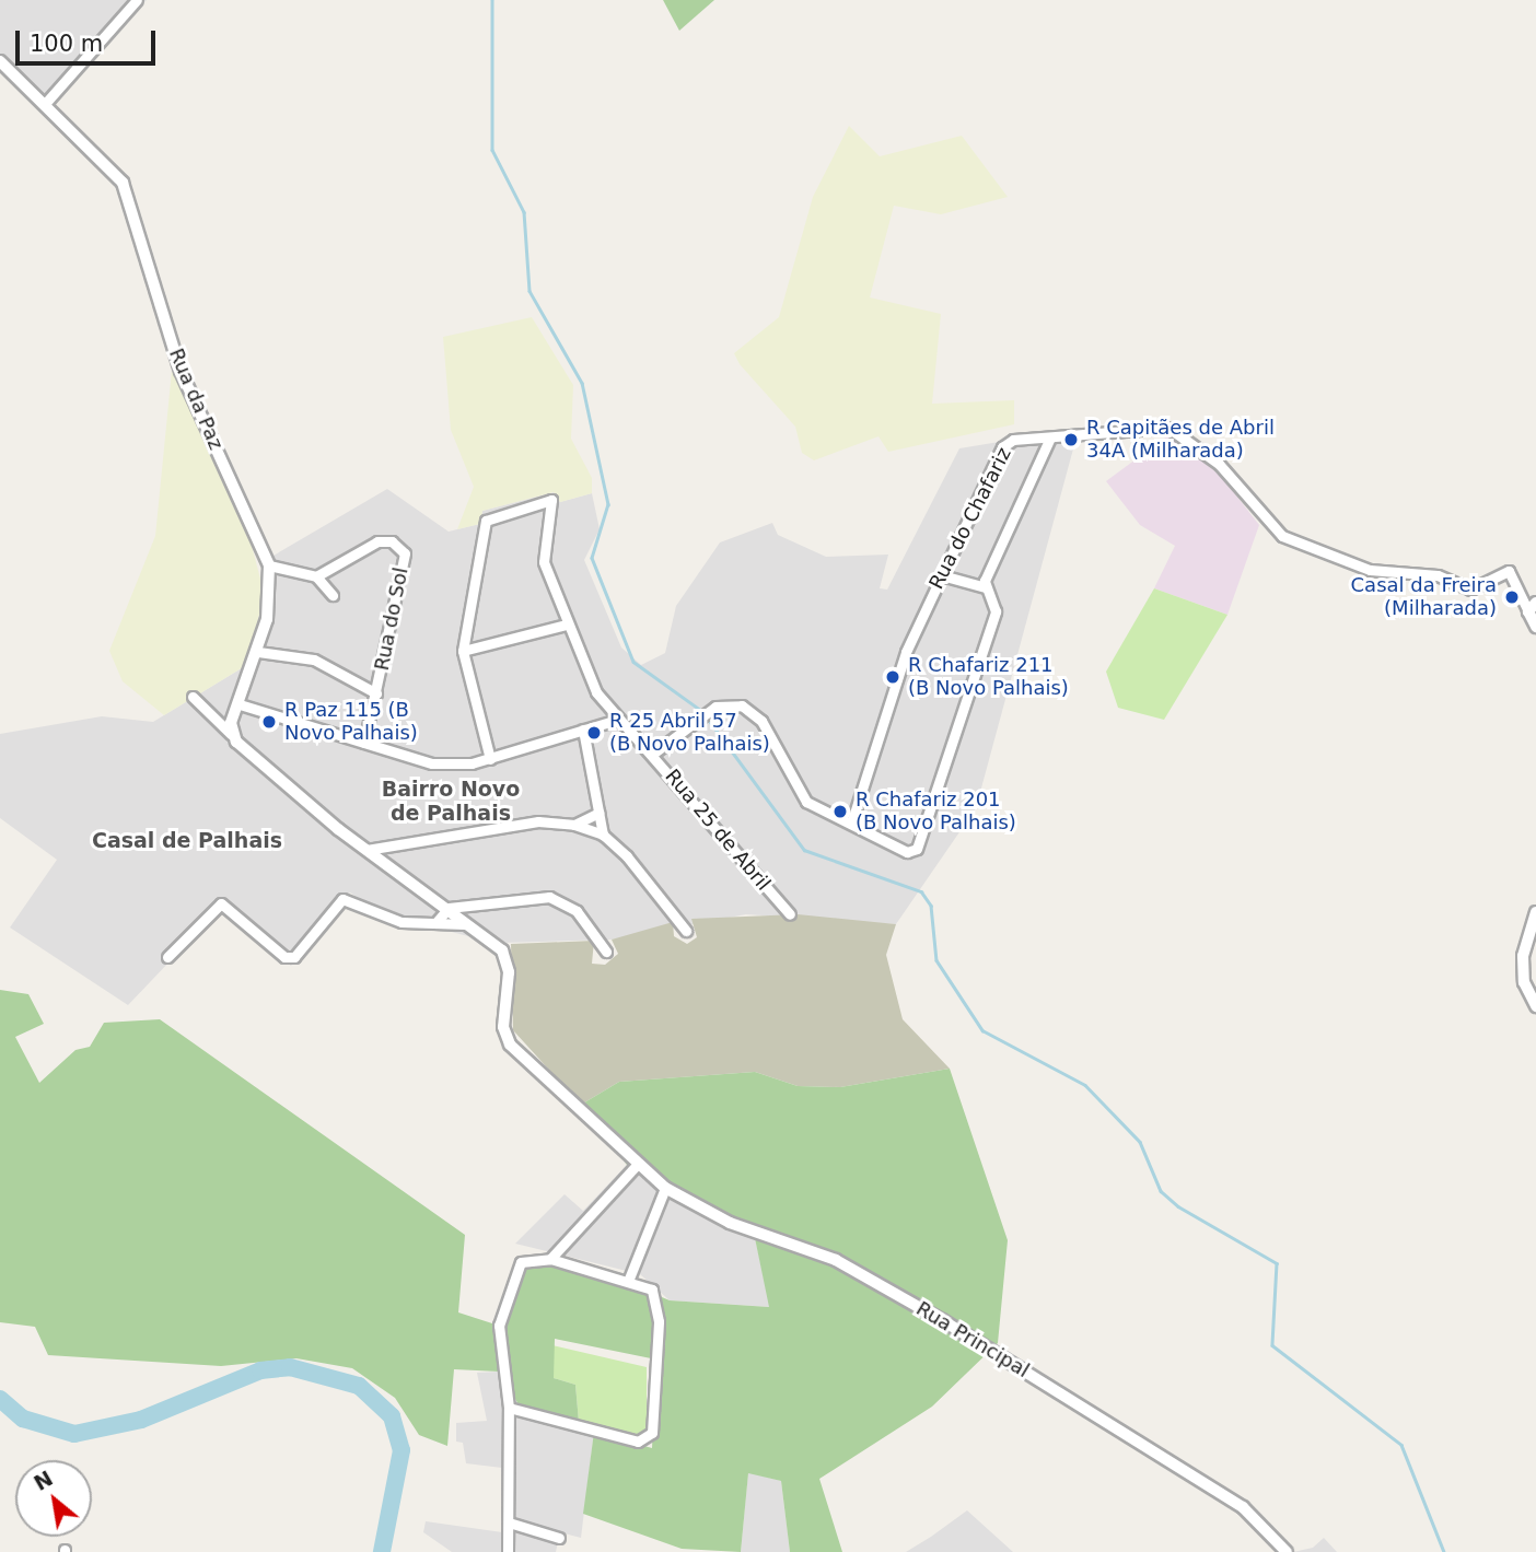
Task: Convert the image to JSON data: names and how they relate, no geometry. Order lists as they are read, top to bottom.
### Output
{
  "streets": {
    "street": [
      "Rua da Paz",
      "Rua do Chafariz",
      "Rua do Sol",
      "Rua 25 de Abril",
      "Rua Principal"
    ]
  },
  "districts": ["Bairro Novo de Palhais", "Casal de Palhais"],
  "places": [
    "R Capitães de Abril 34A (Milharada)",
    "Casal da Freira (Milharada)",
    "R Chafariz 211 (B Novo Palhais)",
    "R Paz 115 (B Novo Palhais)",
    "R 25 Abril 57 (B Novo Palhais)",
    "R Chafariz 201 (B Novo Palhais)"
  ],
  "scale_bar": "100 m",
  "north": "top left"
}
